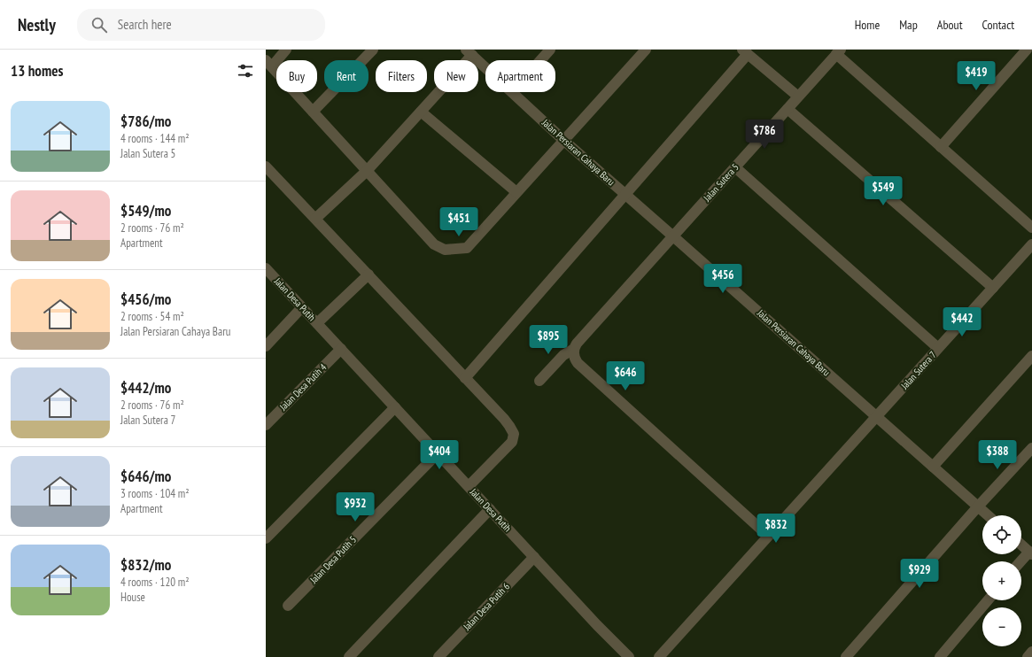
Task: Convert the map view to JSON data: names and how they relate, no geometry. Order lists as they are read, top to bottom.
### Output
{
  "streets": {
    "street": [
      "Jalan Persiaran Cahaya Baru",
      "Jalan Sutera 5",
      "Jalan Desa Putih",
      "Jalan Sutera 7",
      "Jalan Desa Putih 4",
      "Jalan Desa Putih 5",
      "Jalan Desa Putih 6"
    ]
  },
  "crossings": [
    ["Jalan Persiaran Cahaya Baru", "Jalan Sutera 5"],
    ["Jalan Persiaran Cahaya Baru", "Jalan Sutera 7"],
    ["Jalan Desa Putih", "Jalan Desa Putih 4"],
    ["Jalan Desa Putih", "Jalan Desa Putih 5"],
    ["Jalan Desa Putih", "Jalan Desa Putih 6"]
  ],
  "page": {
    "header": "Nestly",
    "search": "Search here",
    "nav": [
      "Home",
      "Map",
      "About",
      "Contact"
    ],
    "heading": "13 homes",
    "chip": [
      "Buy",
      "Rent",
      "Filters",
      "New",
      "Apartment"
    ],
    "price": [
      "$419",
      "$786",
      "$549",
      "$451",
      "$456",
      "$442",
      "$895",
      "$646",
      "$404",
      "$388",
      "$932",
      "$832",
      "$929"
    ],
    "list": [
      {
        "name": "$786/mo",
        "note": "4 rooms · 144 m² · Jalan Sutera 5"
      },
      {
        "name": "$549/mo",
        "note": "2 rooms · 76 m² · Apartment"
      },
      {
        "name": "$456/mo",
        "note": "2 rooms · 54 m² · Jalan Persiaran Cahaya Baru"
      },
      {
        "name": "$442/mo",
        "note": "2 rooms · 76 m² · Jalan Sutera 7"
      },
      {
        "name": "$646/mo",
        "note": "3 rooms · 104 m² · Apartment"
      },
      {
        "name": "$832/mo",
        "note": "4 rooms · 120 m² · House"
      }
    ],
    "map_buttons": ["+", "−"]
  }
}
